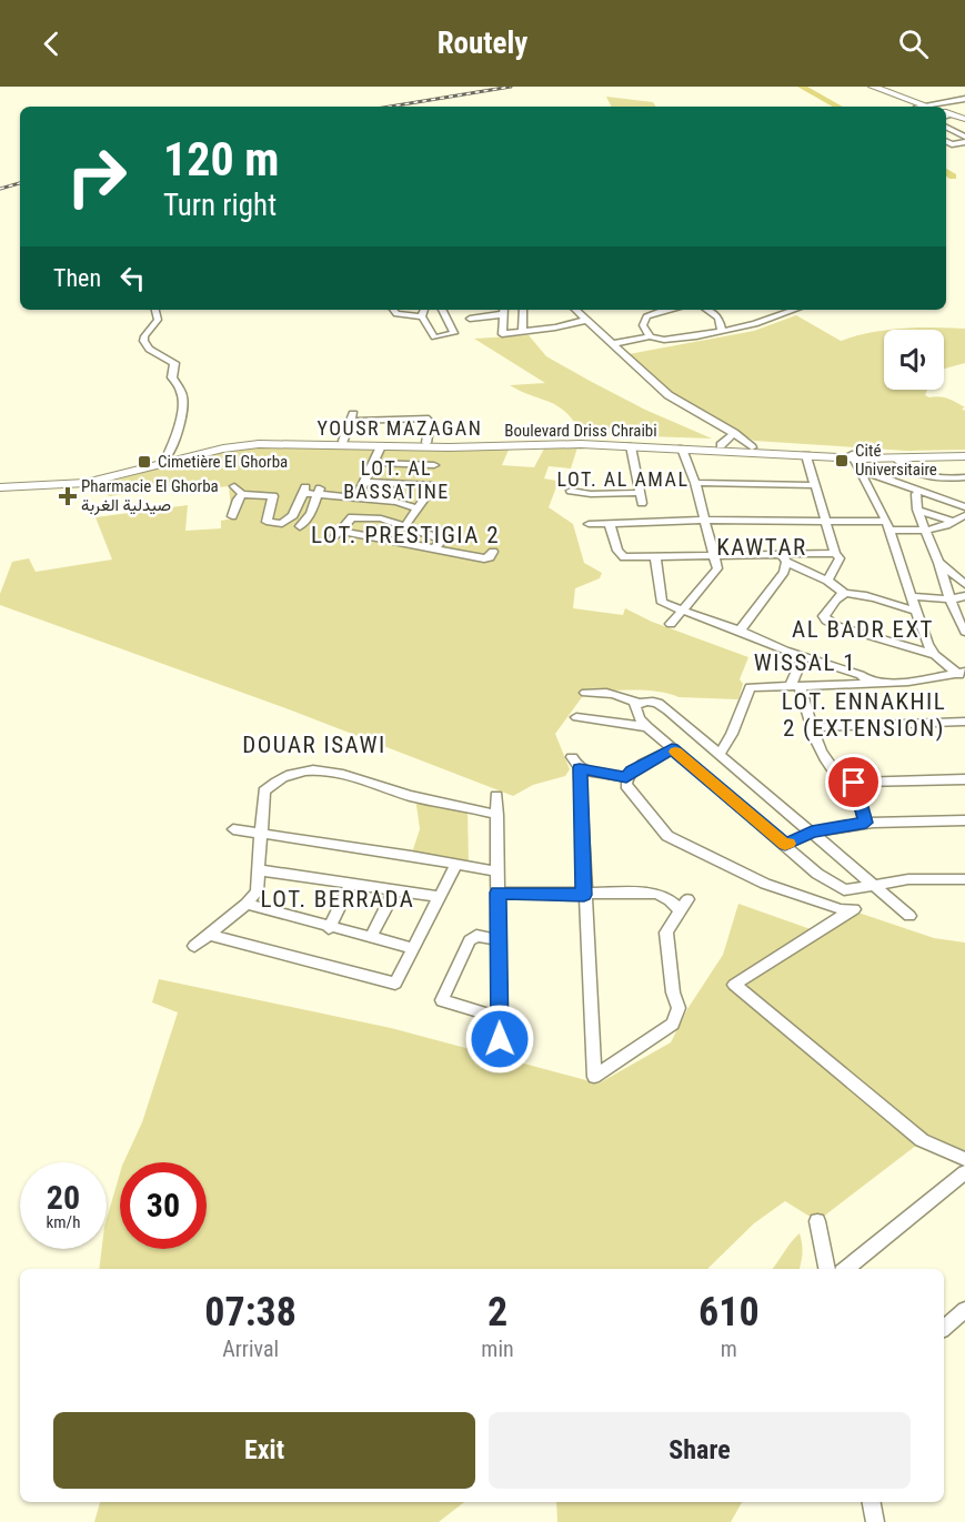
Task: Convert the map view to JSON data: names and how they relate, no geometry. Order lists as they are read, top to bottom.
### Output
{
  "streets": {
    "main road": ["Boulevard Driss Chraibi"]
  },
  "districts": [
    "YOUSR MAZAGAN",
    "LOT. AL BASSATINE",
    "LOT. AL AMAL",
    "LOT. PRESTIGIA 2",
    "KAWTAR",
    "AL BADR EXT",
    "WISSAL 1",
    "LOT. ENNAKHIL 2 (EXTENSION)",
    "DOUAR ISAWI",
    "LOT. BERRADA"
  ],
  "places": {
    "transit": ["Cité Universitaire", "Cimetière El Ghorba"],
    "health": ["Pharmacie El Ghorba صيدلية الغربة"]
  },
  "page": {
    "header": "Routely",
    "turn": ["120 m", "Turn right"],
    "then": "Then",
    "speed": "20 km/h",
    "limit": "30",
    "eta": [
      "07:38",
      "Arrival",
      "2",
      "min",
      "610",
      "m"
    ],
    "buttons": ["Exit", "Share"]
  }
}
